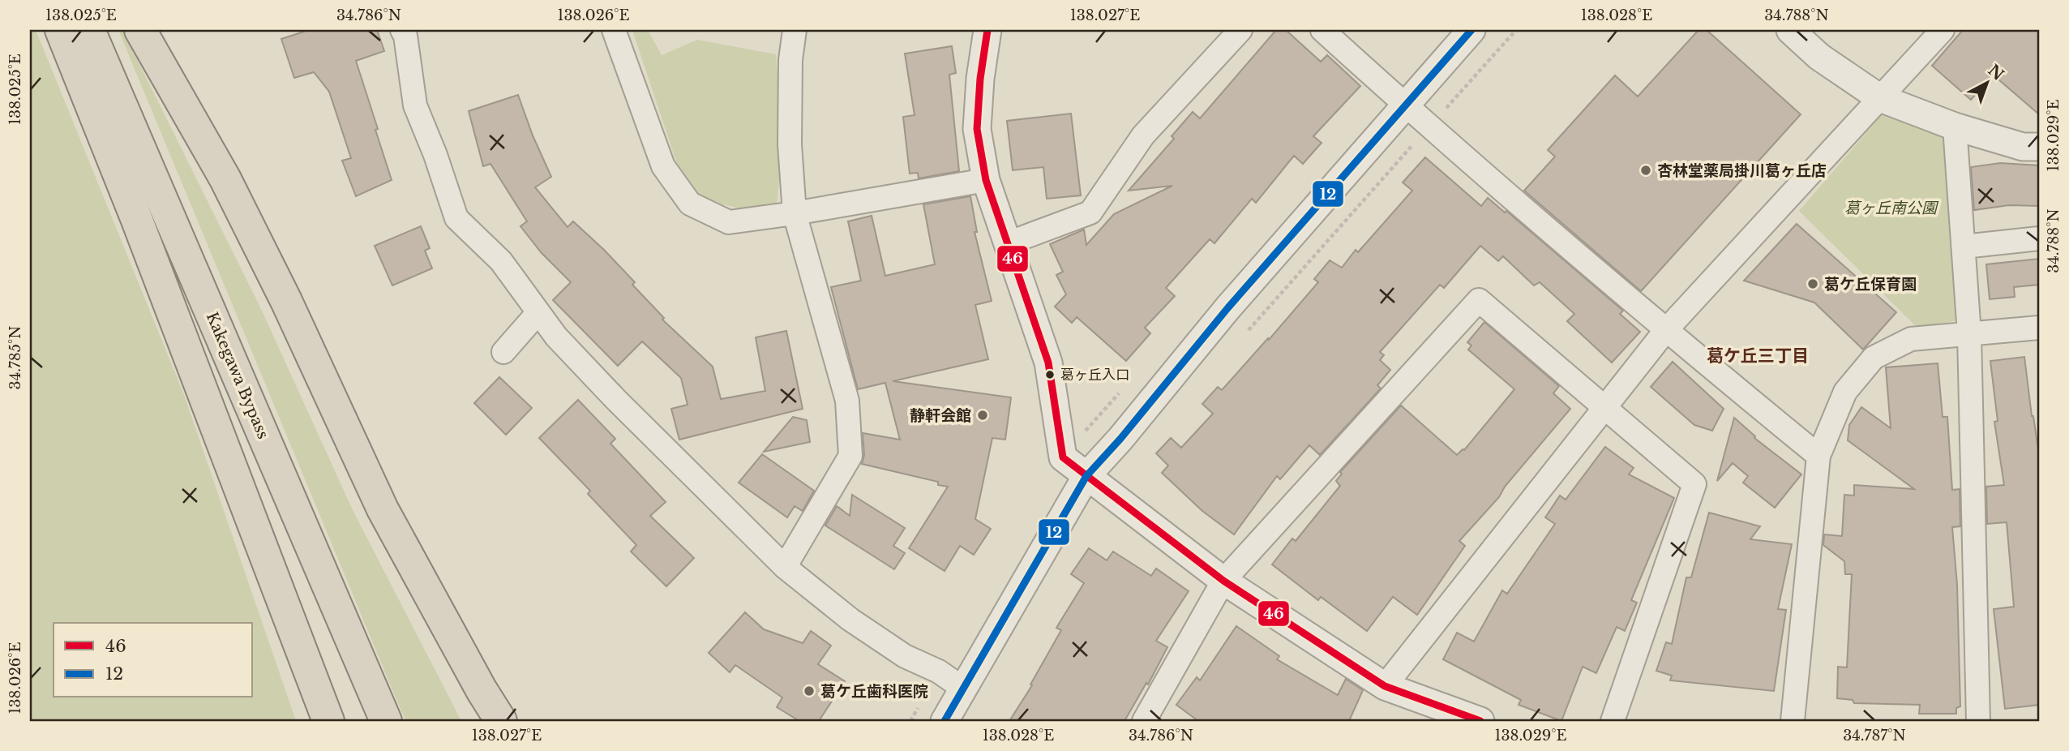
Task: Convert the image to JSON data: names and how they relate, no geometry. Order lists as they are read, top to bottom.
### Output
{
  "streets": {
    "highway": ["Kakegawa Bypass"]
  },
  "districts": ["葛ケ丘三丁目"],
  "parks": ["葛ヶ丘南公園"],
  "places": [
    "杏林堂薬局掛川葛ヶ丘店",
    "葛ケ丘保育園",
    "葛ヶ丘入口",
    "静軒会館",
    "葛ケ丘歯科医院"
  ],
  "lines": ["transit line 46", "transit line 12"],
  "legend": ["46", "12"],
  "north": "top right",
  "coordinates": [
    "138.025°E",
    "34.786°N",
    "138.026°E",
    "138.027°E",
    "138.028°E",
    "34.788°N",
    "138.029°E",
    "34.785°N",
    "34.787°N"
  ]
}
